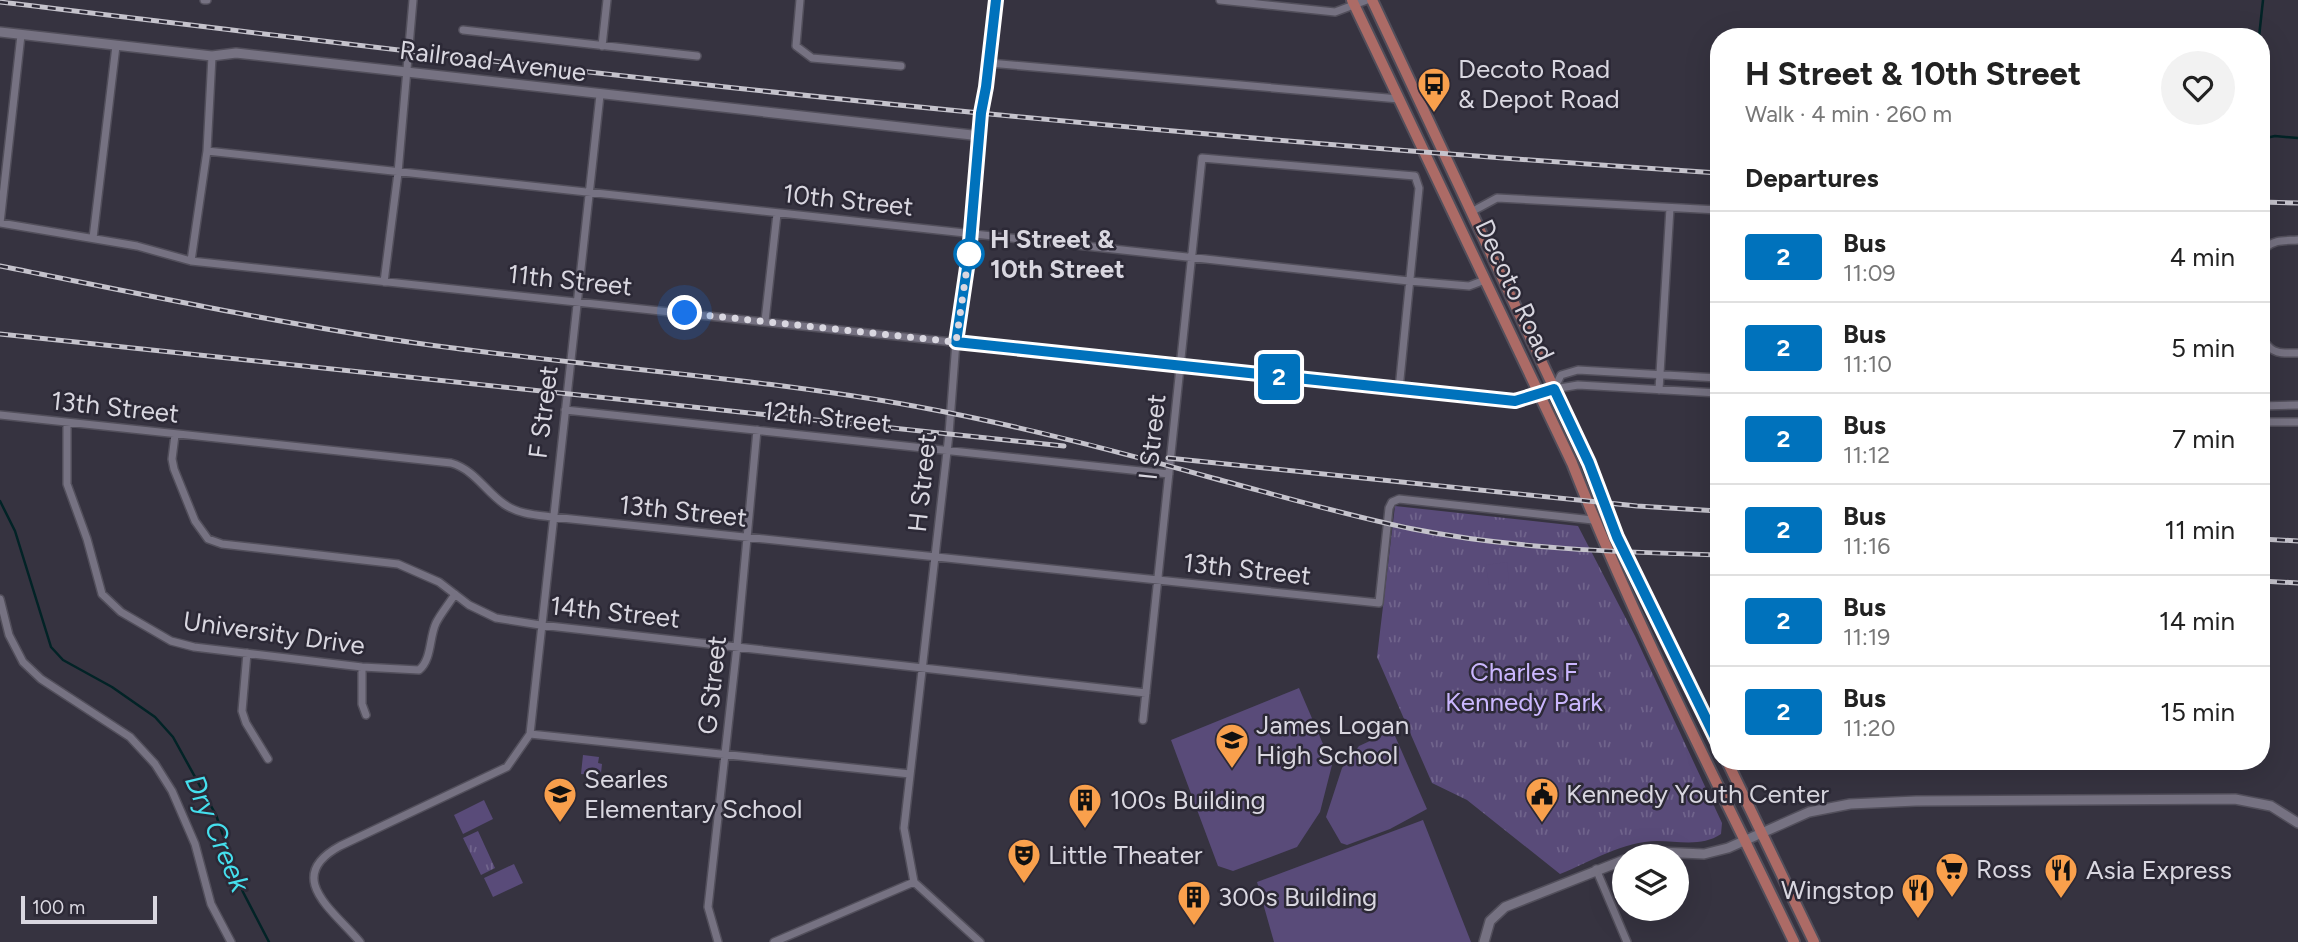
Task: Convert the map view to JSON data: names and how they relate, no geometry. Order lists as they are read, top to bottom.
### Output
{
  "streets": {
    "main road": ["Decoto Road"],
    "street": [
      "Railroad Avenue",
      "10th Street",
      "11th Street",
      "13th Street",
      "F Street",
      "12th Street",
      "I Street",
      "H Street",
      "14th Street",
      "University Drive",
      "G Street"
    ]
  },
  "crossings": [
    ["Railroad Avenue", "F Street"],
    ["Railroad Avenue", "H Street"],
    ["10th Street", "Decoto Road"],
    ["10th Street", "F Street"],
    ["10th Street", "I Street"],
    ["10th Street", "H Street"],
    ["11th Street", "Decoto Road"],
    ["11th Street", "F Street"],
    ["11th Street", "I Street"],
    ["11th Street", "H Street"],
    ["Decoto Road", "13th Street"],
    ["13th Street", "F Street"],
    ["13th Street", "I Street"],
    ["13th Street", "H Street"],
    ["13th Street", "14th Street"],
    ["13th Street", "University Drive"],
    ["13th Street", "G Street"],
    ["F Street", "12th Street"],
    ["F Street", "14th Street"],
    ["12th Street", "I Street"],
    ["12th Street", "H Street"],
    ["12th Street", "G Street"],
    ["I Street", "14th Street"],
    ["H Street", "14th Street"],
    ["14th Street", "University Drive"],
    ["14th Street", "G Street"]
  ],
  "water": ["Dry Creek"],
  "parks": ["Charles F Kennedy Park"],
  "places": {
    "bus stop": ["Decoto Road & Depot Road"],
    "other": ["H Street & 10th Street"],
    "school or university": ["James Logan High School", "Searles Elementary School"],
    "public building": ["Kennedy Youth Center"],
    "building": ["100s Building", "300s Building"],
    "theatre": ["Little Theater"],
    "supermarket": ["Ross"],
    "restaurant": ["Asia Express", "Wingstop"]
  },
  "lines": ["bus line 2"],
  "scale_bar": "100 m",
  "page": {
    "on_map": "2",
    "heading": [
      ["H Street & 10th Street", "Walk · 4 min · 260 m"],
      "Departures"
    ],
    "list": [
      {
        "mark": "2",
        "name": "Bus",
        "note": "11:09",
        "value": "4 min"
      },
      {
        "mark": "2",
        "name": "Bus",
        "note": "11:10",
        "value": "5 min"
      },
      {
        "mark": "2",
        "name": "Bus",
        "note": "11:12",
        "value": "7 min"
      },
      {
        "mark": "2",
        "name": "Bus",
        "note": "11:16",
        "value": "11 min"
      },
      {
        "mark": "2",
        "name": "Bus",
        "note": "11:19",
        "value": "14 min"
      },
      {
        "mark": "2",
        "name": "Bus",
        "note": "11:20",
        "value": "15 min"
      }
    ],
    "scale": "100 m"
  }
}
